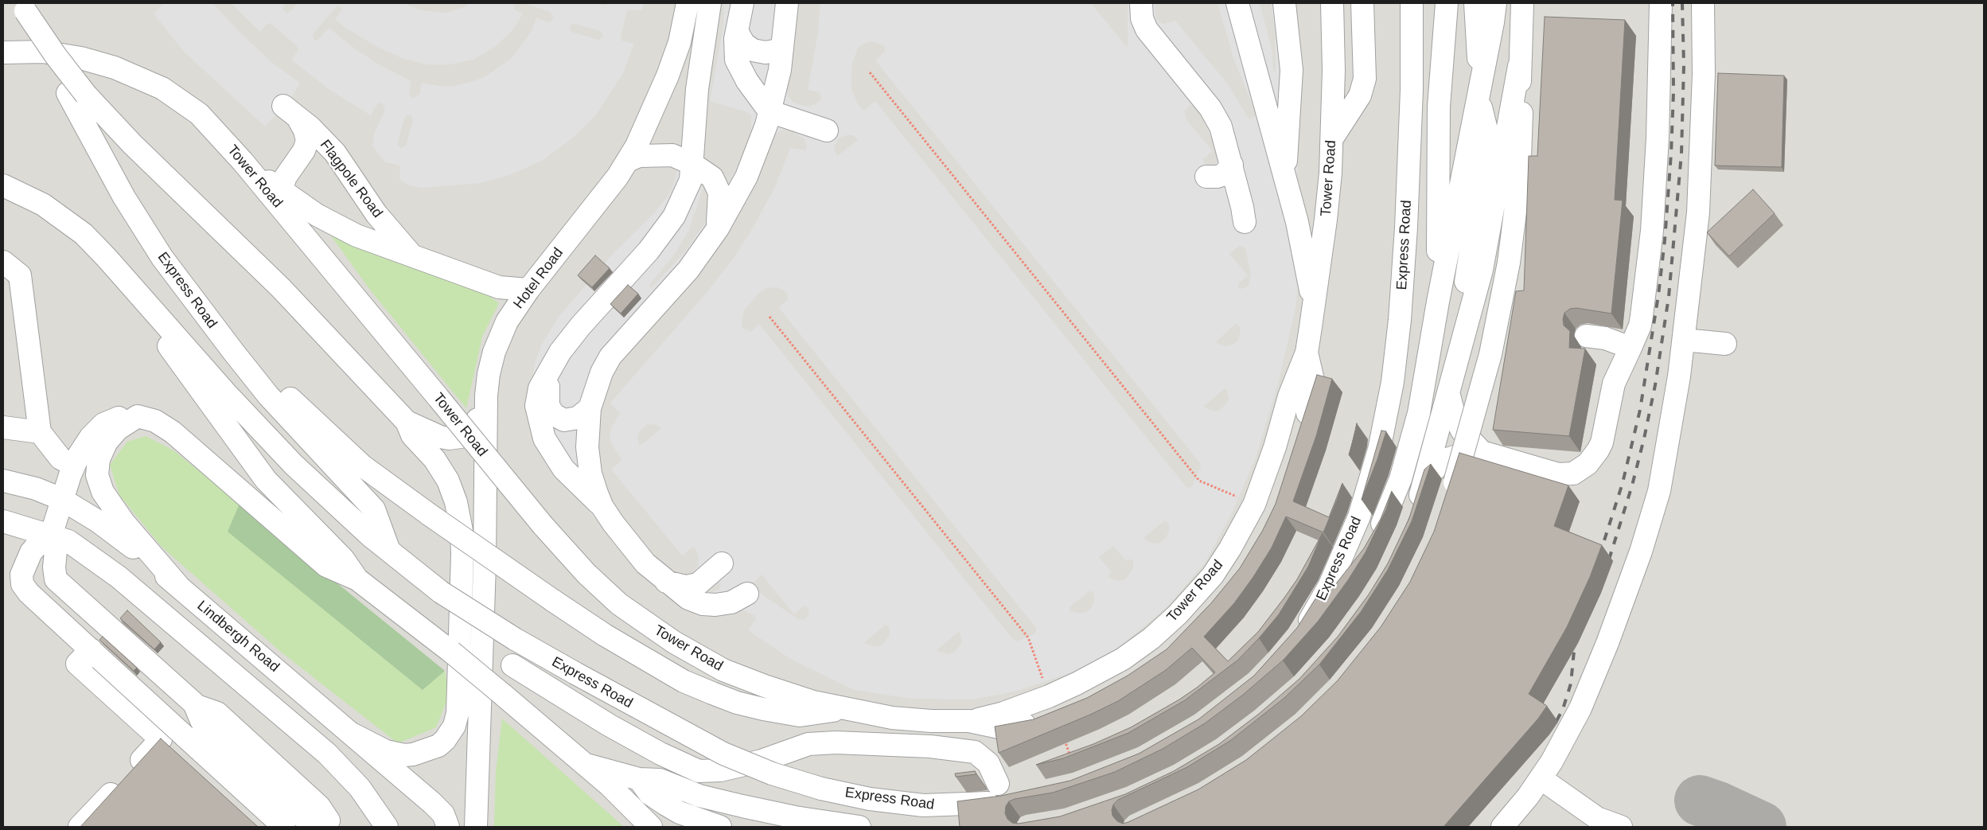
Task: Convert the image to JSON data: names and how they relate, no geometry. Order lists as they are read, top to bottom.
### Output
{
  "streets": {
    "street": [
      "Tower Road",
      "Flagpole Road",
      "Express Road",
      "Hotel Road",
      "Lindbergh Road"
    ]
  },
  "crossings": [
    ["Tower Road", "Flagpole Road"]
  ]
}
